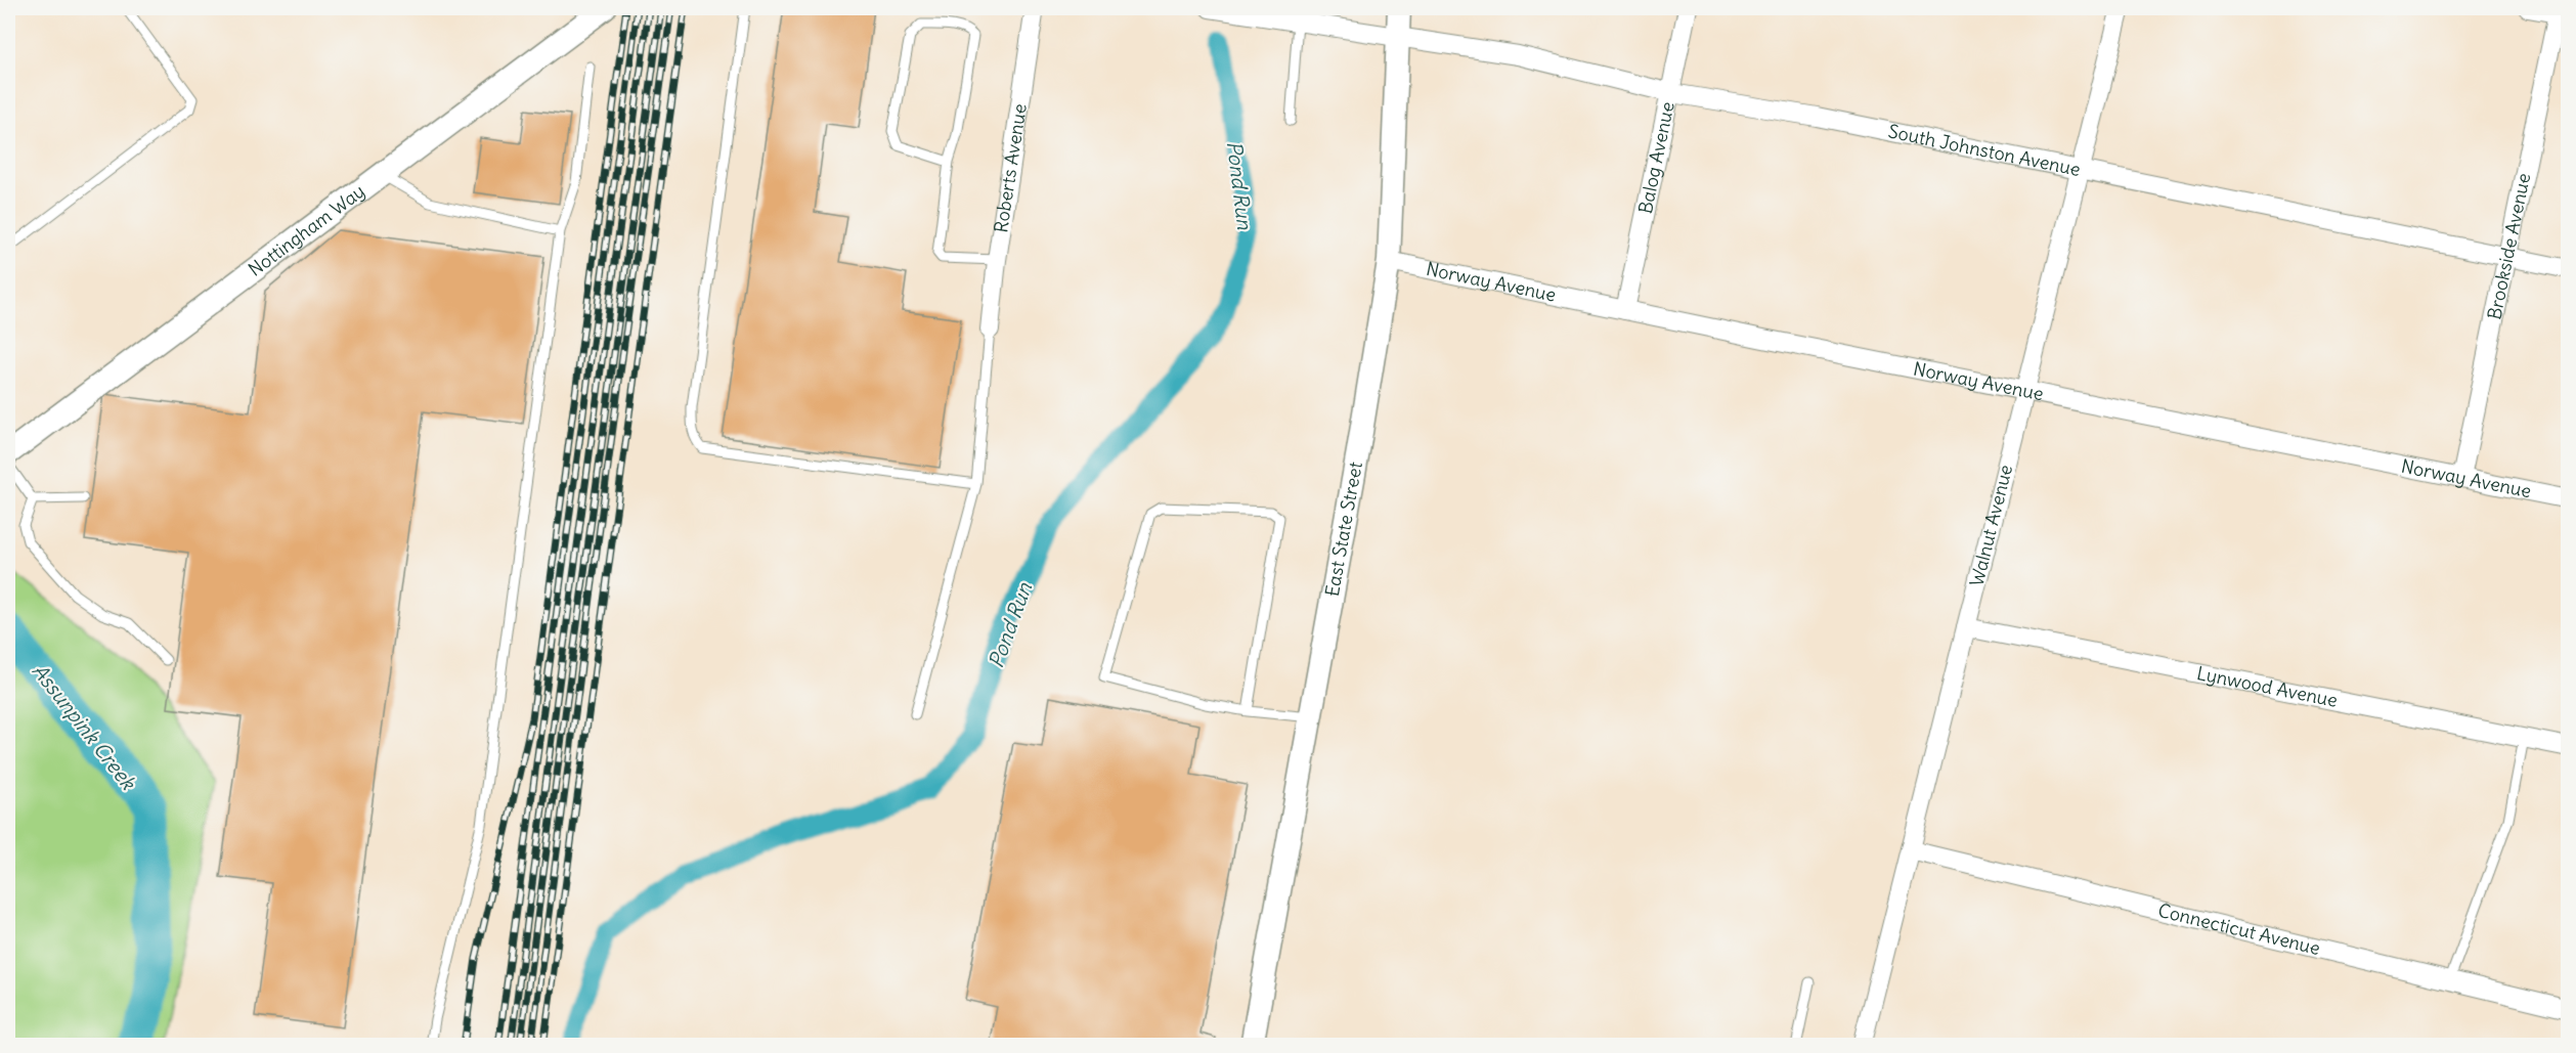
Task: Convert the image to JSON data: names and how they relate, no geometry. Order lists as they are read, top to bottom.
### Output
{
  "streets": {
    "street": [
      "South Johnston Avenue",
      "Balog Avenue",
      "Roberts Avenue",
      "Nottingham Way",
      "Brookside Avenue",
      "Norway Avenue",
      "Walnut Avenue",
      "East State Street",
      "Lynwood Avenue",
      "Connecticut Avenue"
    ]
  },
  "crossings": [
    ["South Johnston Avenue", "Balog Avenue"],
    ["South Johnston Avenue", "Brookside Avenue"],
    ["South Johnston Avenue", "Walnut Avenue"],
    ["South Johnston Avenue", "East State Street"],
    ["Balog Avenue", "Norway Avenue"],
    ["Brookside Avenue", "Norway Avenue"],
    ["Norway Avenue", "Walnut Avenue"],
    ["Norway Avenue", "East State Street"],
    ["Walnut Avenue", "Lynwood Avenue"],
    ["Walnut Avenue", "Connecticut Avenue"]
  ],
  "water": ["Pond Run", "Assunpink Creek"]
}
